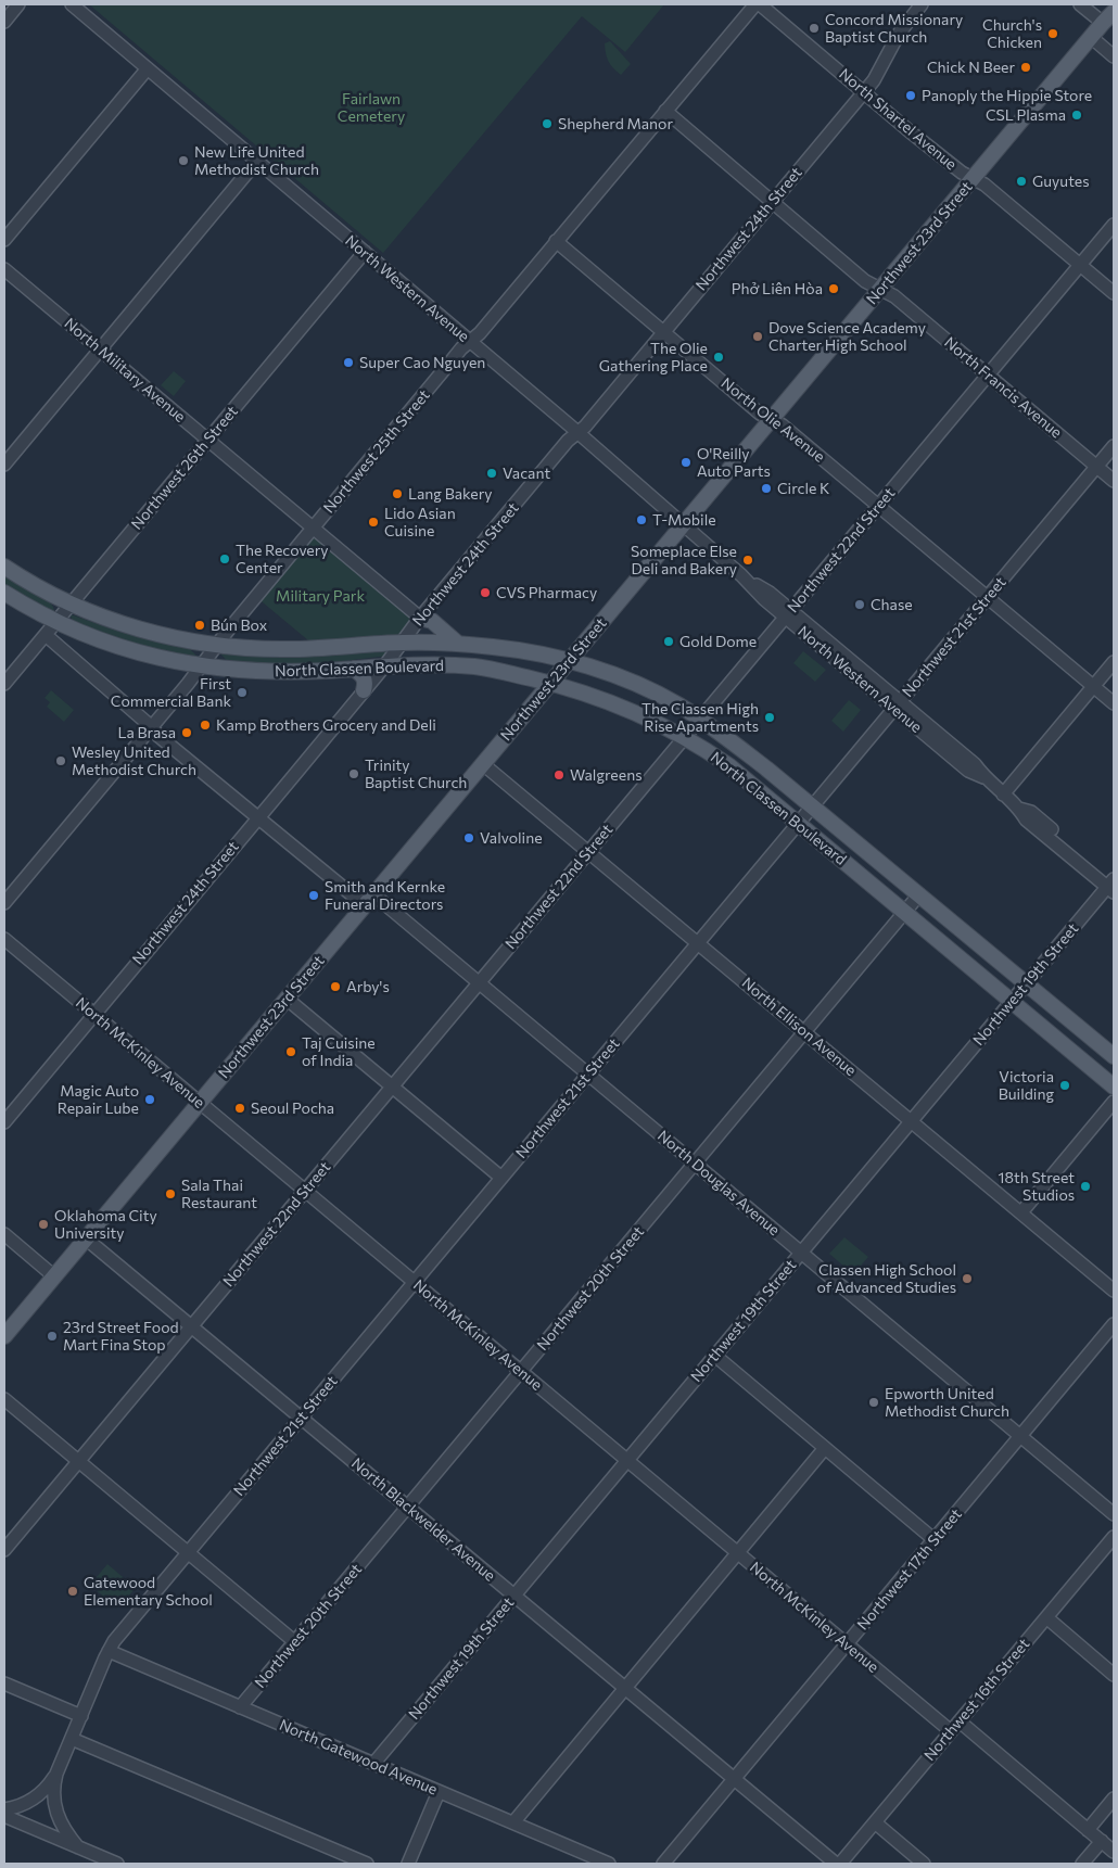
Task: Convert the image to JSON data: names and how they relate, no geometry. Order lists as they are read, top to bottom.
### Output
{
  "streets": {
    "main road": ["Northwest 23rd Street", "North Classen Boulevard"],
    "street": [
      "North Shartel Avenue",
      "Northwest 24th Street",
      "North Western Avenue",
      "North Military Avenue",
      "North Francis Avenue",
      "North Olie Avenue",
      "Northwest 25th Street",
      "Northwest 26th Street",
      "Northwest 22nd Street",
      "Northwest 21st Street",
      "Northwest 19th Street",
      "North Ellison Avenue",
      "North McKinley Avenue",
      "North Douglas Avenue",
      "Northwest 20th Street",
      "North Blackwelder Avenue",
      "Northwest 17th Street",
      "Northwest 16th Street",
      "North Gatewood Avenue"
    ]
  },
  "crossings": [
    ["North Shartel Avenue", "Northwest 24th Street"],
    ["North Shartel Avenue", "Northwest 23rd Street"],
    ["North Shartel Avenue", "Northwest 22nd Street"],
    ["Northwest 24th Street", "North Western Avenue"],
    ["Northwest 24th Street", "North Military Avenue"],
    ["Northwest 24th Street", "North Francis Avenue"],
    ["Northwest 24th Street", "North Olie Avenue"],
    ["Northwest 24th Street", "North Classen Boulevard"],
    ["Northwest 24th Street", "North McKinley Avenue"],
    ["Northwest 24th Street", "North Douglas Avenue"],
    ["Northwest 23rd Street", "North Western Avenue"],
    ["Northwest 23rd Street", "North Francis Avenue"],
    ["Northwest 23rd Street", "North Olie Avenue"],
    ["Northwest 23rd Street", "North Classen Boulevard"],
    ["Northwest 23rd Street", "North Ellison Avenue"],
    ["Northwest 23rd Street", "North McKinley Avenue"],
    ["Northwest 23rd Street", "North Douglas Avenue"],
    ["Northwest 23rd Street", "North Blackwelder Avenue"],
    ["North Western Avenue", "Northwest 25th Street"],
    ["North Western Avenue", "Northwest 26th Street"],
    ["North Western Avenue", "Northwest 22nd Street"],
    ["North Western Avenue", "Northwest 21st Street"],
    ["North Western Avenue", "Northwest 19th Street"],
    ["North Military Avenue", "Northwest 25th Street"],
    ["North Military Avenue", "Northwest 26th Street"],
    ["North Francis Avenue", "Northwest 25th Street"],
    ["North Francis Avenue", "Northwest 22nd Street"],
    ["North Francis Avenue", "Northwest 21st Street"],
    ["North Olie Avenue", "Northwest 25th Street"],
    ["North Olie Avenue", "Northwest 22nd Street"],
    ["North Olie Avenue", "Northwest 21st Street"],
    ["Northwest 25th Street", "North Classen Boulevard"],
    ["Northwest 25th Street", "North Douglas Avenue"],
    ["Northwest 26th Street", "North Classen Boulevard"],
    ["Northwest 26th Street", "North Douglas Avenue"],
    ["Northwest 22nd Street", "North Classen Boulevard"],
    ["Northwest 22nd Street", "North Ellison Avenue"],
    ["Northwest 22nd Street", "North McKinley Avenue"],
    ["Northwest 22nd Street", "North Douglas Avenue"],
    ["Northwest 22nd Street", "North Blackwelder Avenue"],
    ["Northwest 21st Street", "North Classen Boulevard"],
    ["Northwest 21st Street", "North Ellison Avenue"],
    ["Northwest 21st Street", "North McKinley Avenue"],
    ["Northwest 21st Street", "North Douglas Avenue"],
    ["Northwest 21st Street", "North Blackwelder Avenue"],
    ["Northwest 21st Street", "North Gatewood Avenue"],
    ["North Classen Boulevard", "Northwest 19th Street"],
    ["North Classen Boulevard", "Northwest 20th Street"],
    ["Northwest 19th Street", "North Ellison Avenue"],
    ["Northwest 19th Street", "North McKinley Avenue"],
    ["Northwest 19th Street", "North Douglas Avenue"],
    ["Northwest 19th Street", "North Blackwelder Avenue"],
    ["Northwest 19th Street", "North Gatewood Avenue"],
    ["North Ellison Avenue", "Northwest 20th Street"],
    ["North McKinley Avenue", "Northwest 20th Street"],
    ["North McKinley Avenue", "Northwest 17th Street"],
    ["North McKinley Avenue", "Northwest 16th Street"],
    ["North Douglas Avenue", "Northwest 20th Street"],
    ["North Douglas Avenue", "Northwest 17th Street"],
    ["Northwest 20th Street", "North Blackwelder Avenue"],
    ["Northwest 20th Street", "North Gatewood Avenue"],
    ["North Blackwelder Avenue", "Northwest 17th Street"]
  ],
  "parks": ["Fairlawn Cemetery", "Military Park"],
  "places": [
    "Concord Missionary Baptist Church",
    "Church's Chicken",
    "Chick N Beer",
    "Panoply the Hippie Store",
    "CSL Plasma",
    "Shepherd Manor",
    "New Life United Methodist Church",
    "Guyutes",
    "Phở Liên Hòa",
    "Dove Science Academy Charter High School",
    "The Olie Gathering Place",
    "Super Cao Nguyen",
    "O'Reilly Auto Parts",
    "Vacant",
    "Circle K",
    "Lang Bakery",
    "T-Mobile",
    "Lido Asian Cuisine",
    "The Recovery Center",
    "Someplace Else Deli and Bakery",
    "CVS Pharmacy",
    "Chase",
    "Bún Box",
    "Gold Dome",
    "First Commercial Bank",
    "The Classen High Rise Apartments",
    "Kamp Brothers Grocery and Deli",
    "La Brasa",
    "Wesley United Methodist Church",
    "Trinity Baptist Church",
    "Walgreens",
    "Valvoline",
    "Smith and Kernke Funeral Directors",
    "Arby's",
    "Taj Cuisine of India",
    "Victoria Building",
    "Magic Auto Repair Lube",
    "Seoul Pocha",
    "18th Street Studios",
    "Sala Thai Restaurant",
    "Oklahoma City University",
    "Classen High School of Advanced Studies",
    "23rd Street Food Mart Fina Stop",
    "Epworth United Methodist Church",
    "Gatewood Elementary School"
  ]
}
